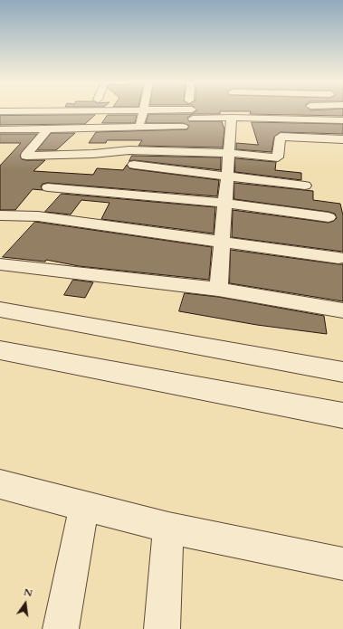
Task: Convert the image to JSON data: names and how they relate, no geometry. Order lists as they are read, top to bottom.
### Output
{
  "north": "top"
}
